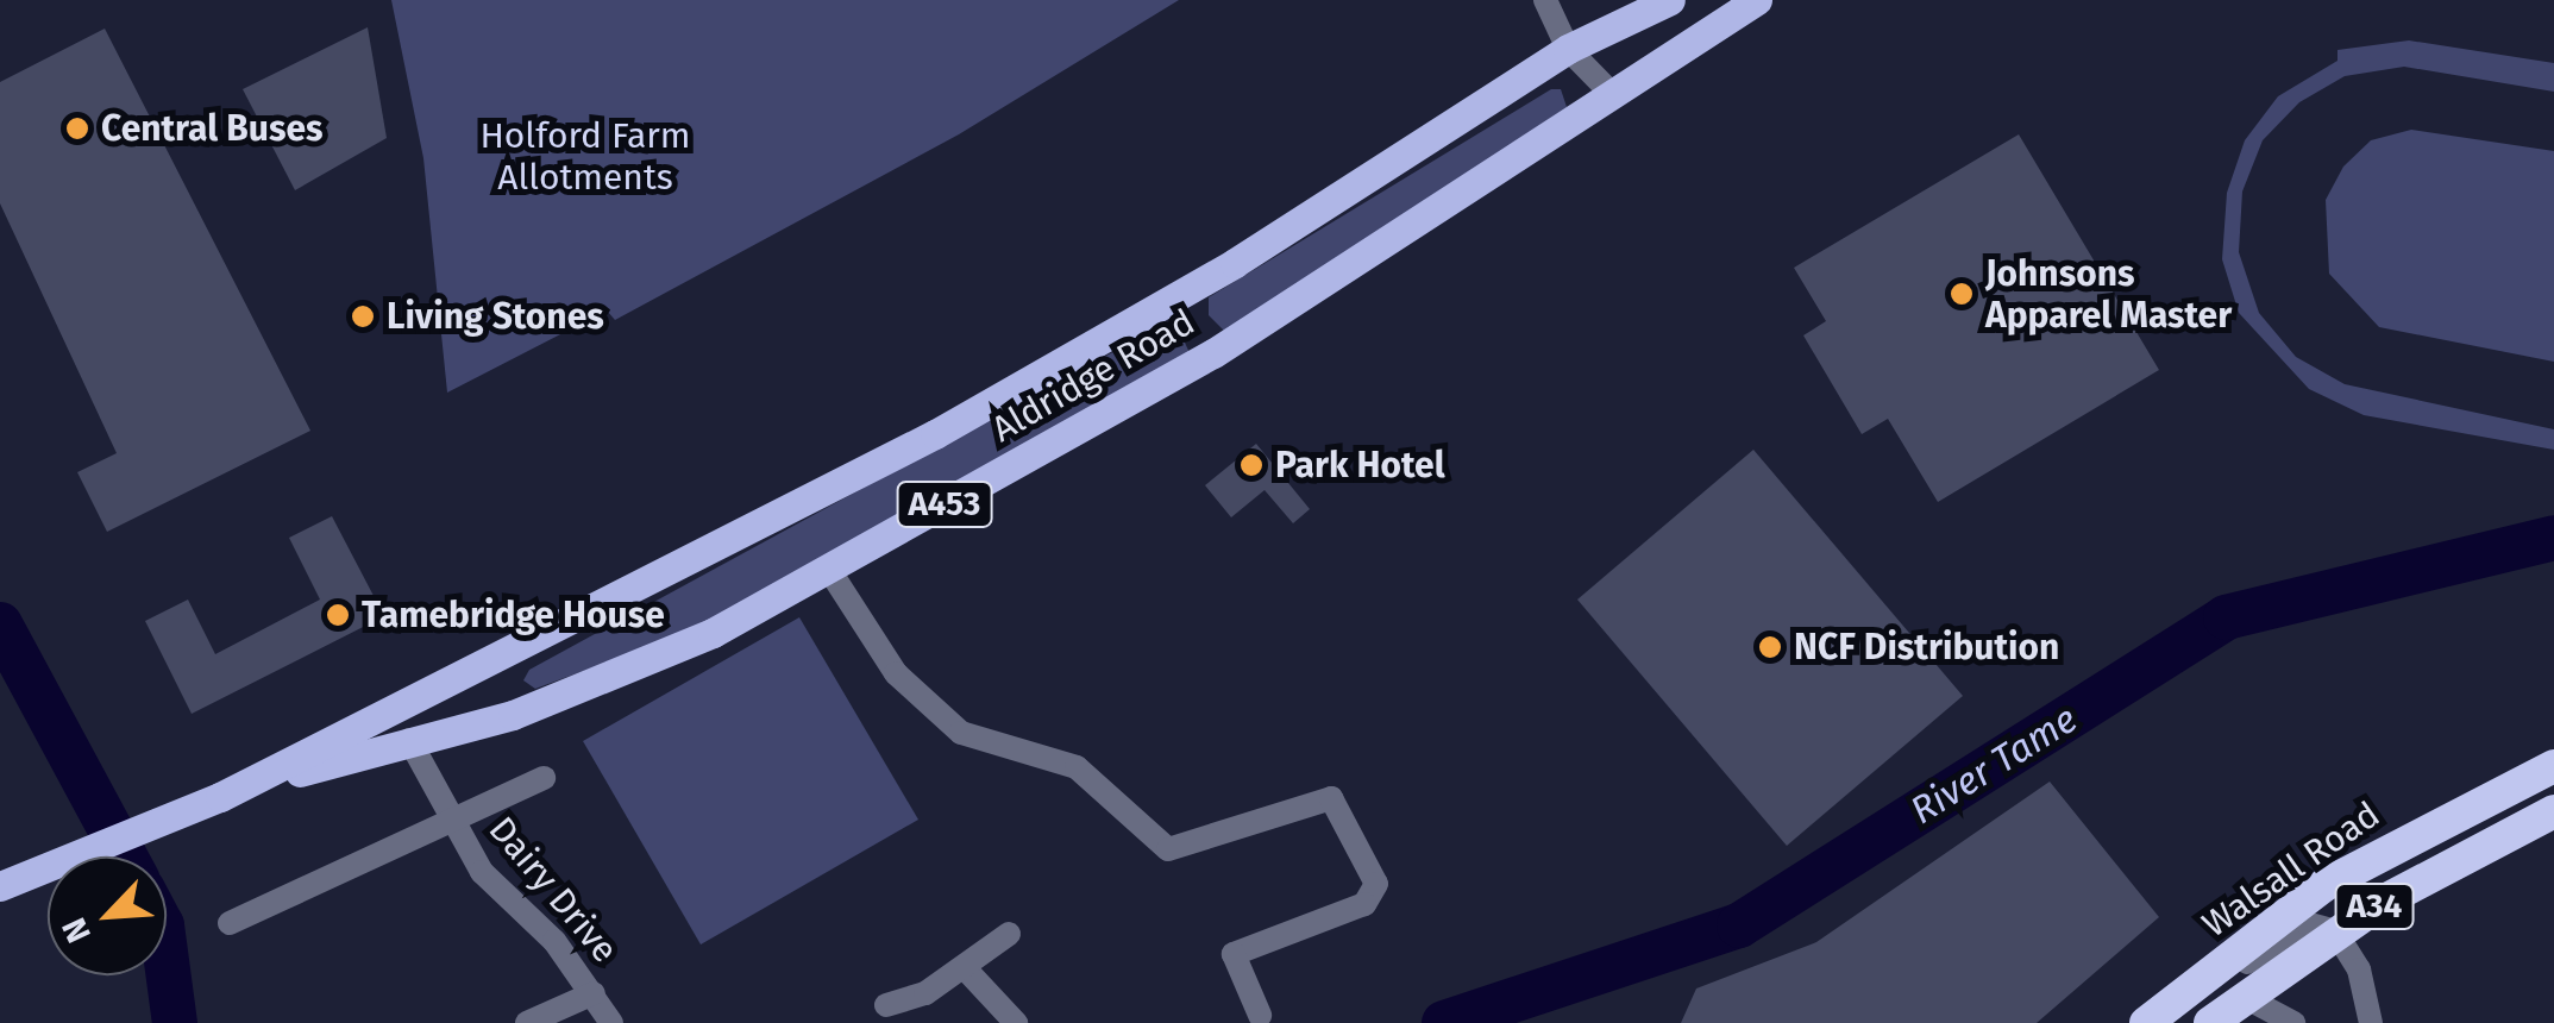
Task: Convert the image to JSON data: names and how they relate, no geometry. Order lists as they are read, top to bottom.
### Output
{
  "streets": {
    "highway": ["Walsall Road", "A34"],
    "main road": ["Aldridge Road", "A453"],
    "street": ["Dairy Drive"]
  },
  "crossings": [
    ["Aldridge Road", "Dairy Drive"]
  ],
  "water": ["River Tame"],
  "parks": ["Holford Farm Allotments"],
  "places": [
    "Central Buses",
    "Johnsons Apparel Master",
    "Living Stones",
    "Park Hotel",
    "Tamebridge House",
    "NCF Distribution"
  ],
  "north": "bottom left"
}
